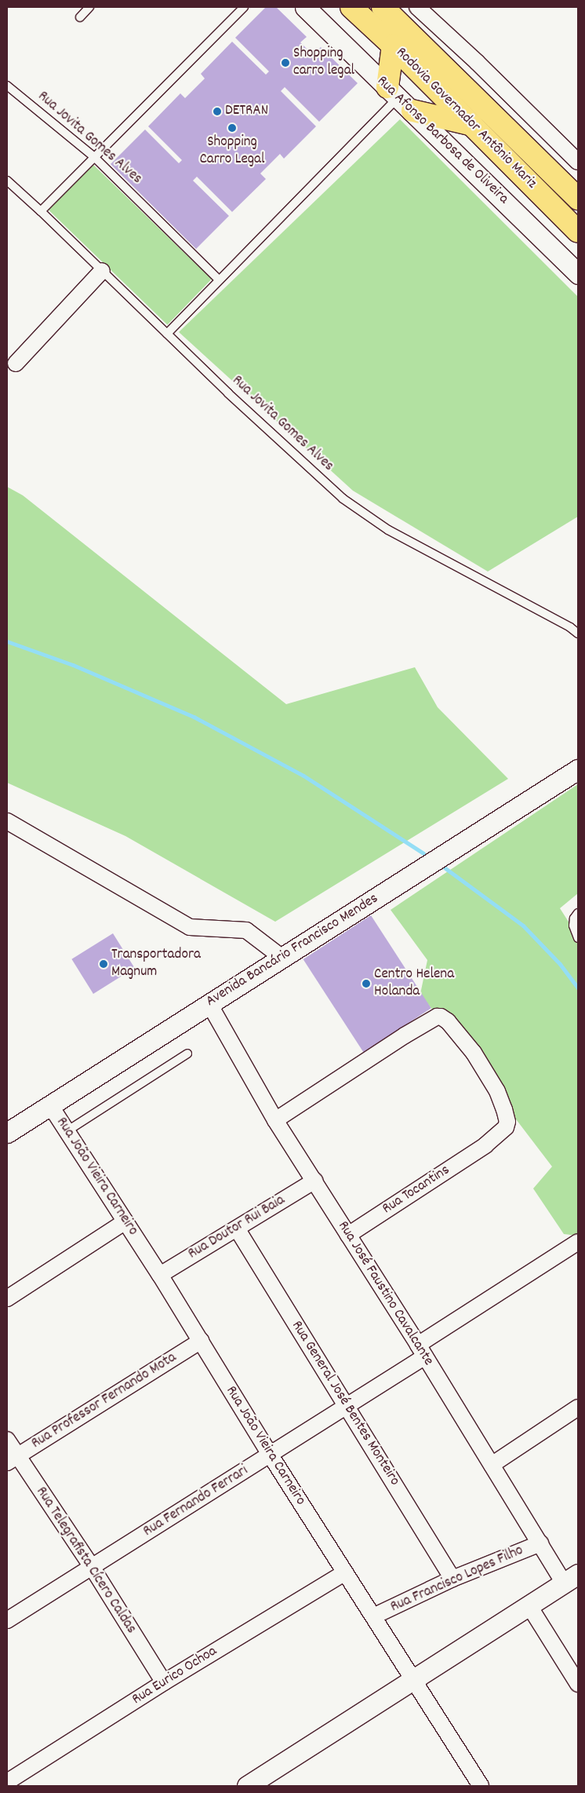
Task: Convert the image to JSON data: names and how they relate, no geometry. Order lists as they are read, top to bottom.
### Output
{
  "streets": {
    "highway": ["Rodovia Governador Antônio Mariz"],
    "street": [
      "Rua Afonso Barbosa de Oliveira",
      "Avenida Bancário Francisco Mendes",
      "Rua João Vieira Carneiro",
      "Rua Tocantins",
      "Rua Doutor Rui Baia",
      "Rua José Faustino Cavalcante",
      "Rua Professor Fernando Mota",
      "Rua General José Bentes Monteiro",
      "Rua Fernando Ferrari",
      "Rua Telegrafista Cícero Caldas",
      "Rua Francisco Lopes Filho",
      "Rua Eurico Ochoa"
    ],
    "lane": ["Rua Jovita Gomes Alves"]
  },
  "crossings": [
    ["Avenida Bancário Francisco Mendes", "Rua João Vieira Carneiro"],
    ["Avenida Bancário Francisco Mendes", "Rua José Faustino Cavalcante"],
    ["Rua João Vieira Carneiro", "Rua Doutor Rui Baia"],
    ["Rua João Vieira Carneiro", "Rua Professor Fernando Mota"],
    ["Rua João Vieira Carneiro", "Rua Fernando Ferrari"],
    ["Rua João Vieira Carneiro", "Rua Francisco Lopes Filho"],
    ["Rua João Vieira Carneiro", "Rua Eurico Ochoa"],
    ["Rua Tocantins", "Rua José Faustino Cavalcante"],
    ["Rua Doutor Rui Baia", "Rua José Faustino Cavalcante"],
    ["Rua Doutor Rui Baia", "Rua General José Bentes Monteiro"],
    ["Rua José Faustino Cavalcante", "Rua Fernando Ferrari"],
    ["Rua José Faustino Cavalcante", "Rua Francisco Lopes Filho"],
    ["Rua Professor Fernando Mota", "Rua Telegrafista Cícero Caldas"],
    ["Rua General José Bentes Monteiro", "Rua Fernando Ferrari"],
    ["Rua General José Bentes Monteiro", "Rua Francisco Lopes Filho"],
    ["Rua Fernando Ferrari", "Rua Telegrafista Cícero Caldas"],
    ["Rua Telegrafista Cícero Caldas", "Rua Eurico Ochoa"]
  ],
  "places": [
    "Shopping carro legal",
    "DETRAN",
    "Shopping Carro Legal",
    "Transportadora Magnum",
    "Centro Helena Holanda"
  ]
}
